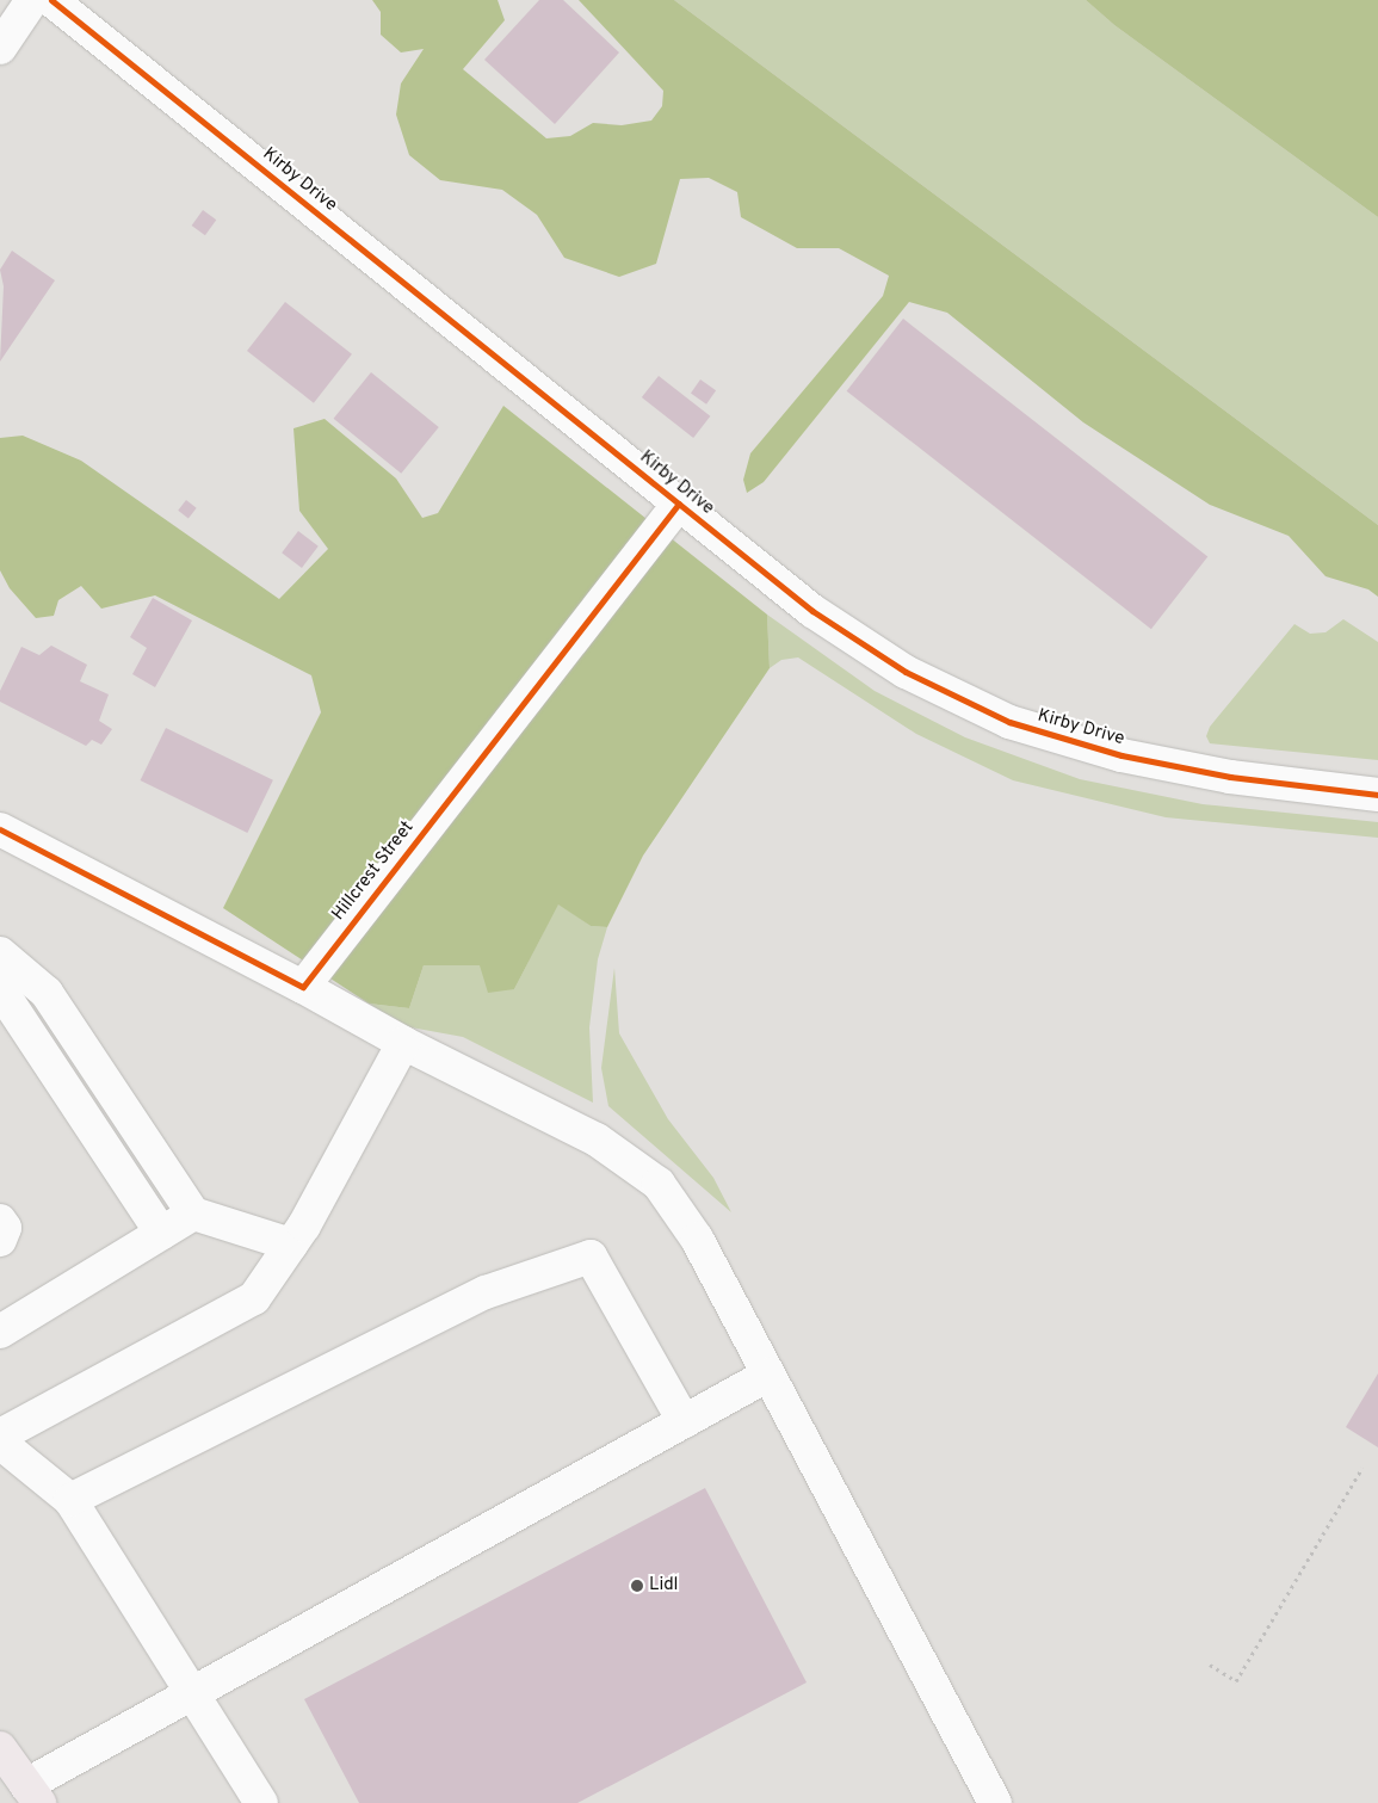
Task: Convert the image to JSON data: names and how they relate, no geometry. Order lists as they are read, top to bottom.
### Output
{
  "streets": {
    "street": ["Kirby Drive", "Hillcrest Street"]
  },
  "crossings": [
    ["Kirby Drive", "Hillcrest Street"]
  ],
  "places": ["Lidl"]
}
